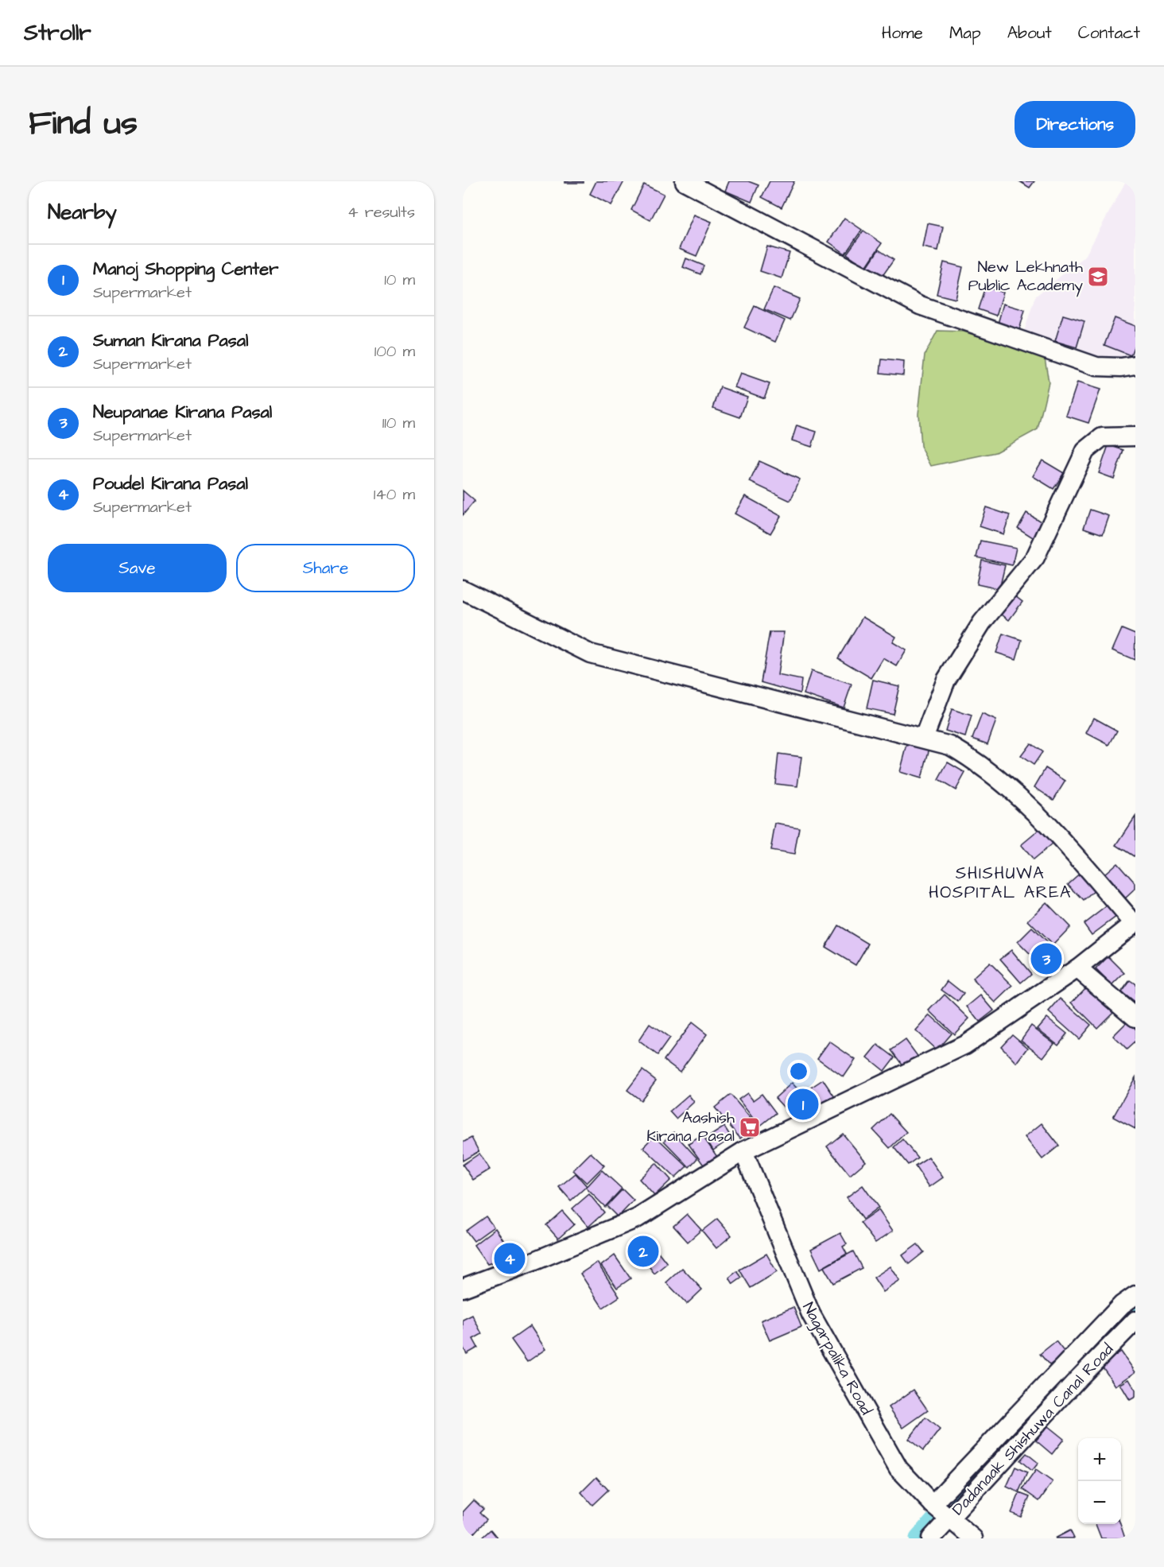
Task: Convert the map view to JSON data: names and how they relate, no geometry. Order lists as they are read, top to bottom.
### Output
{
  "streets": {
    "street": ["Nagarpalika Road", "Dadanaak Shishuwa Canal Road"]
  },
  "crossings": [
    ["Nagarpalika Road", "Dadanaak Shishuwa Canal Road"]
  ],
  "districts": ["SHISHUWA HOSPITAL AREA"],
  "places": {
    "school or university": ["New Lekhnath Public Academy"],
    "supermarket": ["Aashish Kirana Pasal"]
  },
  "page": {
    "header": "Strollr",
    "nav": [
      "Home",
      "Map",
      "About",
      "Contact"
    ],
    "title": "Find us",
    "buttons": [
      "Directions",
      ["Save", "Share"]
    ],
    "heading": ["Nearby", "4 results"],
    "list": [
      {
        "mark": "1",
        "name": "Manoj Shopping Center",
        "note": "Supermarket",
        "value": "10 m"
      },
      {
        "mark": "2",
        "name": "Suman Kirana Pasal",
        "note": "Supermarket",
        "value": "100 m"
      },
      {
        "mark": "3",
        "name": "Neupanae Kirana Pasal",
        "note": "Supermarket",
        "value": "110 m"
      },
      {
        "mark": "4",
        "name": "Poudel Kirana Pasal",
        "note": "Supermarket",
        "value": "140 m"
      }
    ],
    "pins": [
      "3",
      "1",
      "2",
      "4"
    ],
    "map_buttons": ["+", "−"]
  }
}
